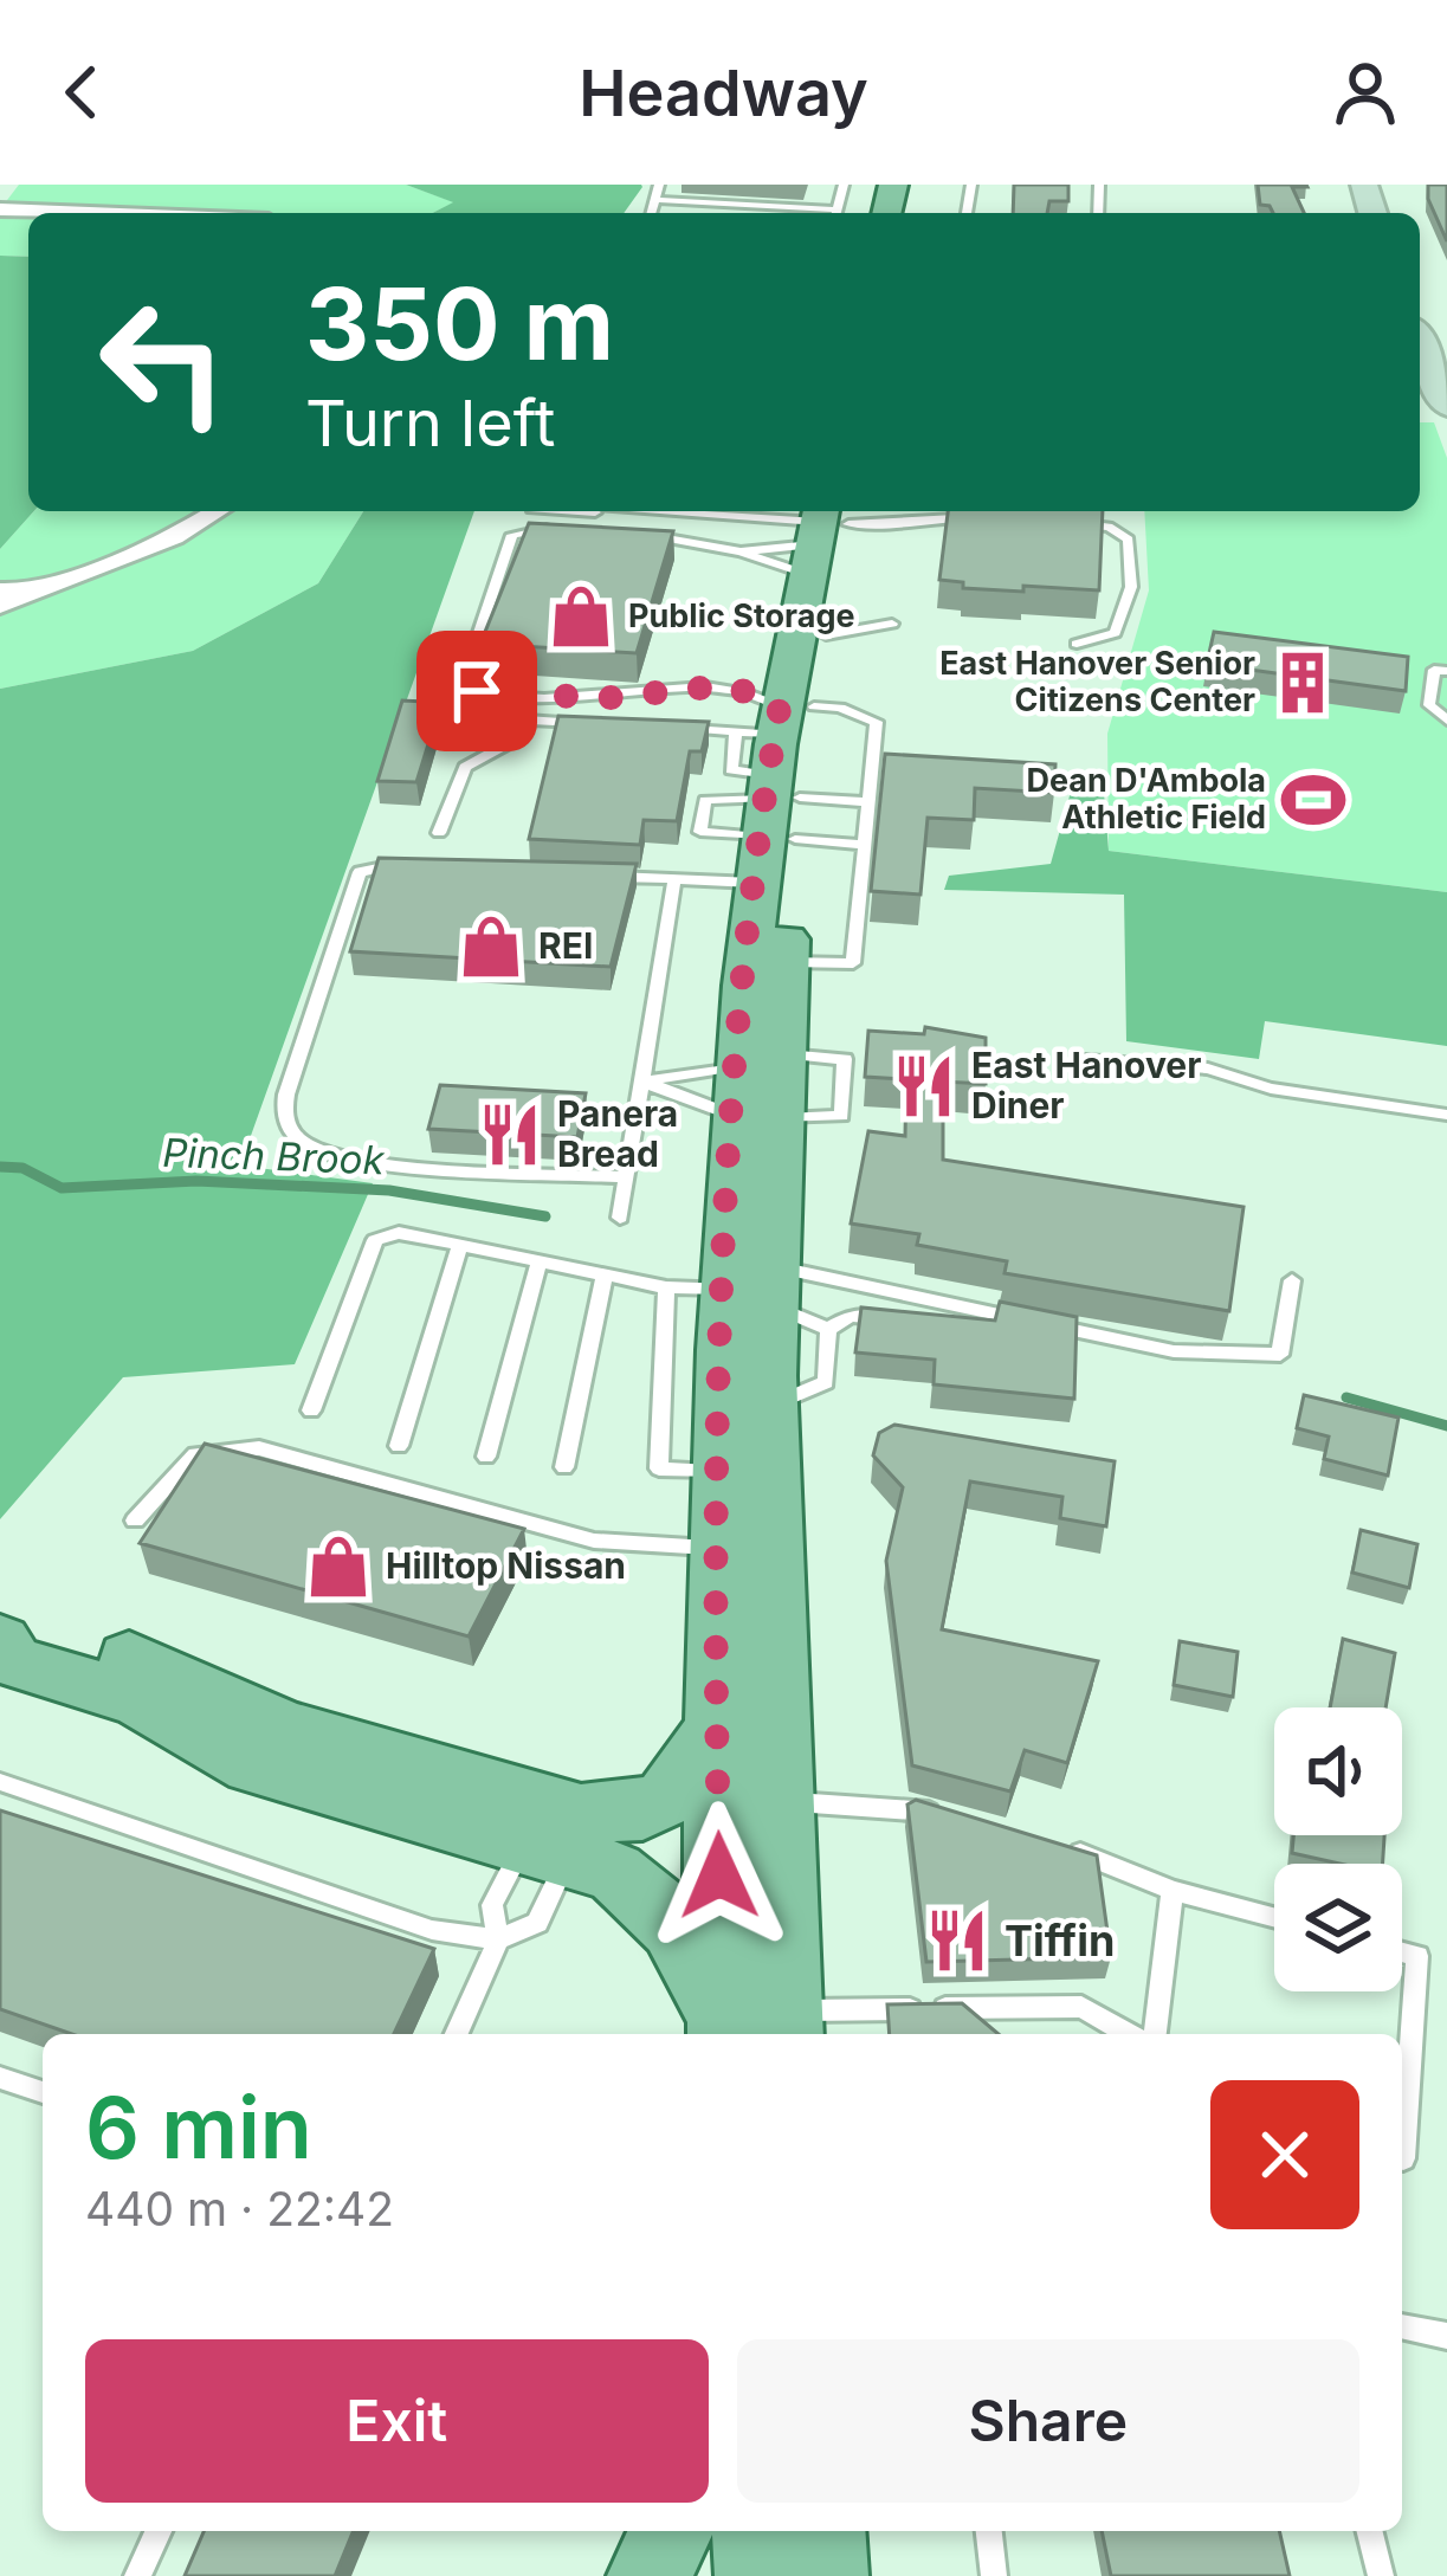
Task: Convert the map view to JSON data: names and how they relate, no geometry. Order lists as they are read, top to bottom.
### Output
{
  "water": ["Pinch Brook"],
  "places": {
    "shop": ["Public Storage", "REI", "Hilltop Nissan"],
    "building": ["East Hanover Senior Citizens Center"],
    "sports": ["Dean D'Ambola Athletic Field"],
    "restaurant": ["East Hanover Diner", "Panera Bread", "Tiffin"]
  },
  "page": {
    "header": "Headway",
    "turn": ["350 m", "Turn left"],
    "heading": ["6 min", "440 m · 22:42"],
    "buttons": ["Exit", "Share"]
  }
}
